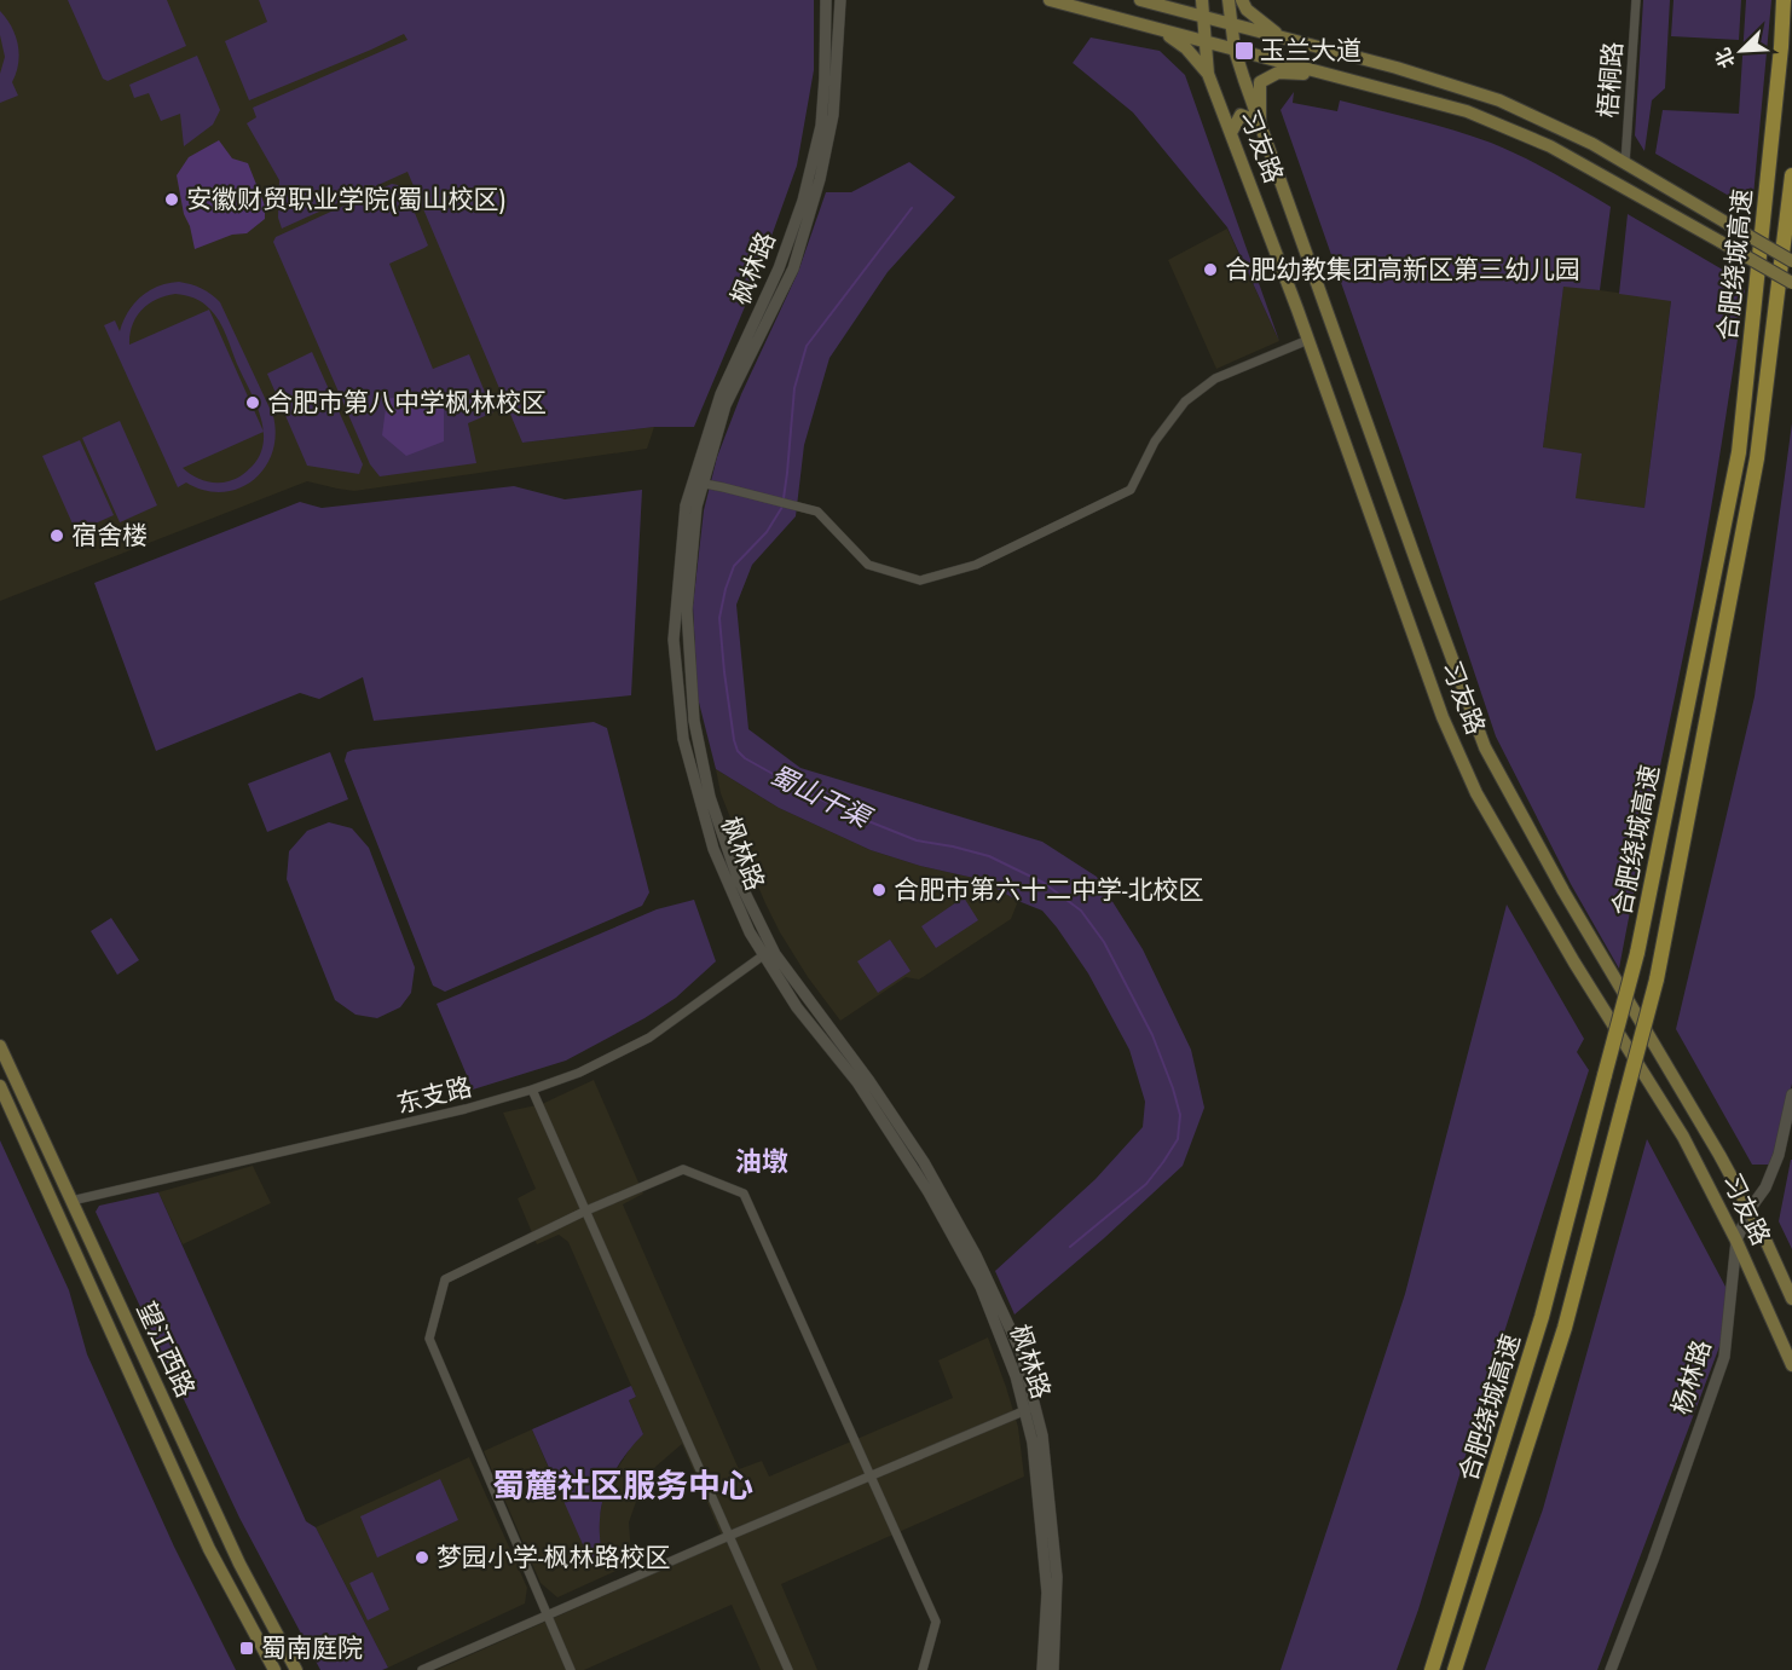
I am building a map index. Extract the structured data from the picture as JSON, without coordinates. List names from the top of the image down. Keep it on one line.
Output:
{"streets":{"highway":["合肥绕城高速"],"main road":["习友路","枫林路","望江西路","杨林路"],"street":["梧桐路","东支路"]},"crossings":[["习友路","杨林路"],["枫林路","东支路"],["东支路","望江西路"]],"districts":["油墩","蜀麓社区服务中心"],"water":["蜀山干渠"],"places":{"transit":["玉兰大道","蜀南庭院"],"other":["安徽财贸职业学院(蜀山校区)","合肥幼教集团高新区第三幼儿园","合肥市第八中学枫林校区","宿舍楼","合肥市第六十二中学-北校区","梦园小学-枫林路校区"]},"north":"bottom left"}
